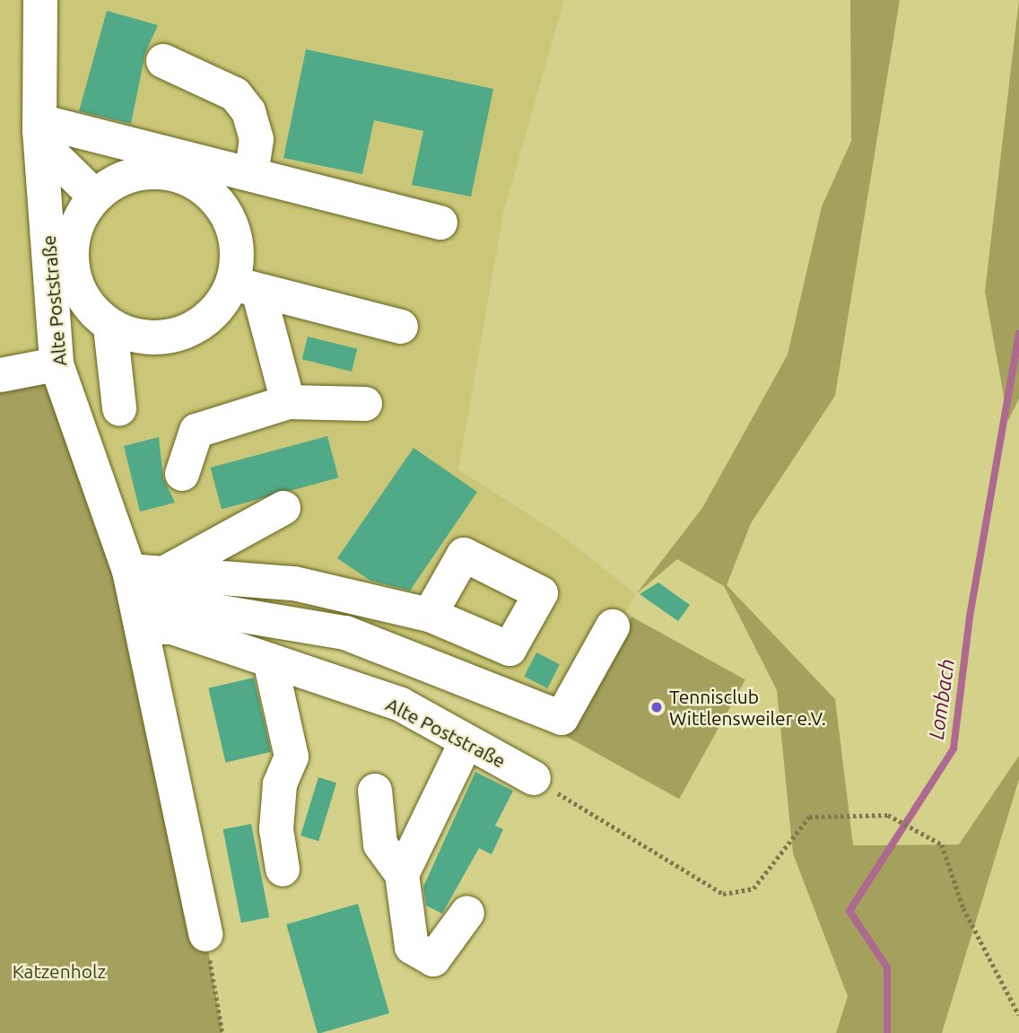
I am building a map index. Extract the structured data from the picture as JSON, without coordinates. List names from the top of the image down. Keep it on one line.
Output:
{"streets":{"street":["Alte Poststraße"]},"water":["Lombach"],"parks":["Katzenholz"],"places":["Tennisclub Wittlensweiler e.V."]}
